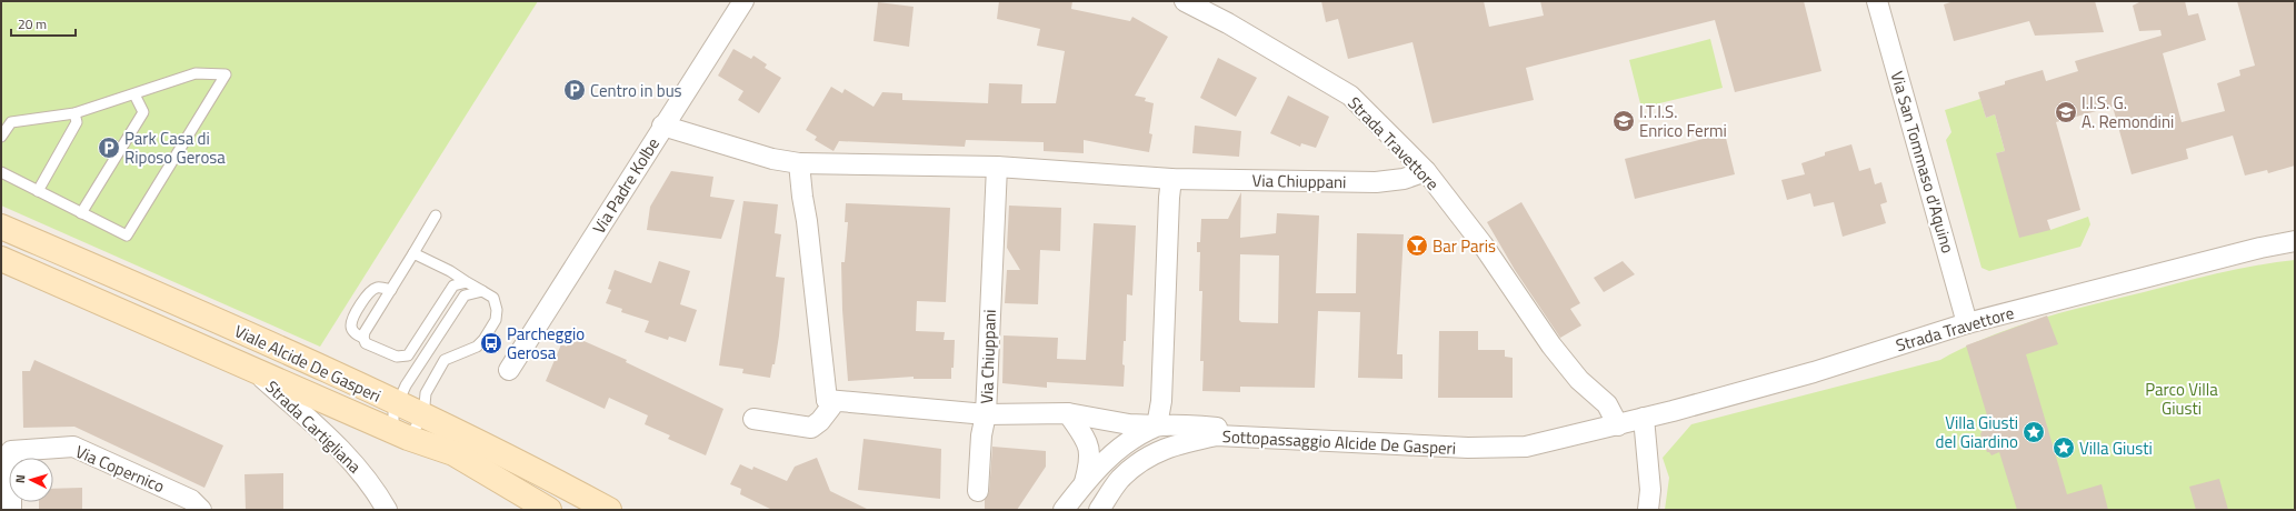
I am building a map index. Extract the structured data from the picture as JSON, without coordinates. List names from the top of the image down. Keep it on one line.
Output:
{"streets":{"main road":["Viale Alcide De Gasperi"],"street":["Strada Travettore","Via San Tommaso d'Aquino","Via Chiuppani","Via Padre Kolbe","Strada Cartigliana","Sottopassaggio Alcide De Gasperi","Via Copernico"]},"crossings":[["Strada Travettore","Via San Tommaso d'Aquino"],["Strada Travettore","Via Chiuppani"],["Strada Travettore","Sottopassaggio Alcide De Gasperi"],["Via Chiuppani","Via Padre Kolbe"],["Viale Alcide De Gasperi","Strada Cartigliana"]],"parks":["Parco Villa Giusti"],"places":{"parking":["Centro in bus","Park Casa di Riposo Gerosa"],"school or university":["I.I.S. G. A. Remondini","I.T.I.S. Enrico Fermi"],"bar":["Bar Paris"],"bus stop":["Parcheggio Gerosa"],"place":["Villa Giusti del Giardino","Villa Giusti"]},"scale_bar":"20 m","north":"left"}
